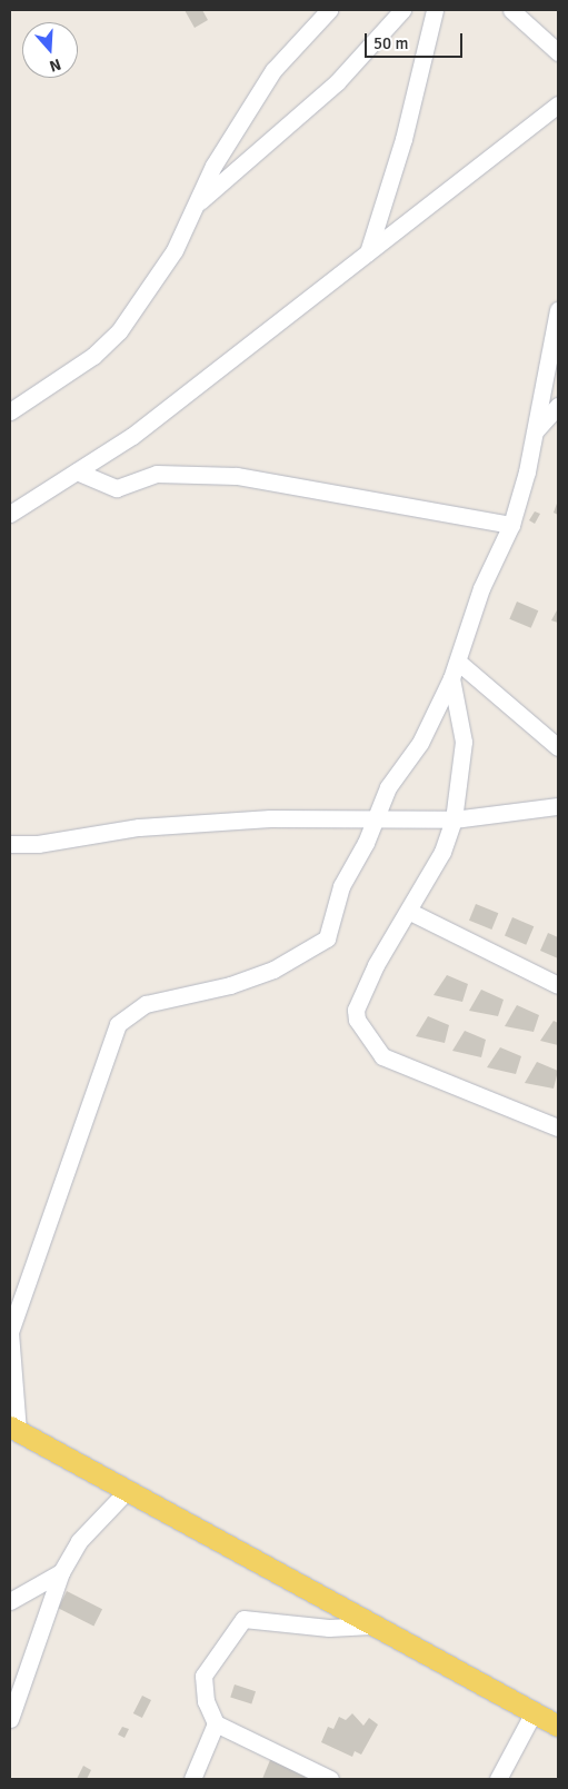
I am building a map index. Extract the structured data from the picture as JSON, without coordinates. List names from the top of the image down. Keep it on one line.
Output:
{"scale_bar":"50 m","north":"bottom"}
